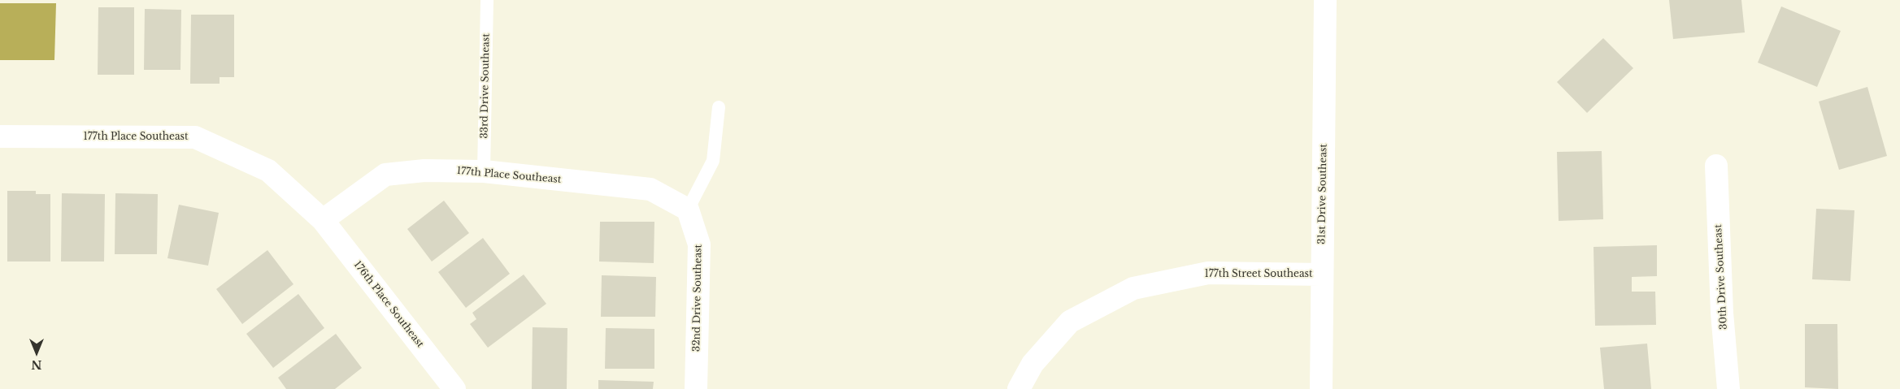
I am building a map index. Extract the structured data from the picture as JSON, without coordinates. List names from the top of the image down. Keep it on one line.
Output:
{"streets":{"street":["177th Place Southeast","31st Drive Southeast","177th Street Southeast","30th Drive Southeast","32nd Drive Southeast","176th Place Southeast"],"lane":["33rd Drive Southeast"]},"crossings":[["33rd Drive Southeast","177th Place Southeast"],["177th Place Southeast","32nd Drive Southeast"],["177th Place Southeast","176th Place Southeast"],["31st Drive Southeast","177th Street Southeast"]],"north":"bottom"}
